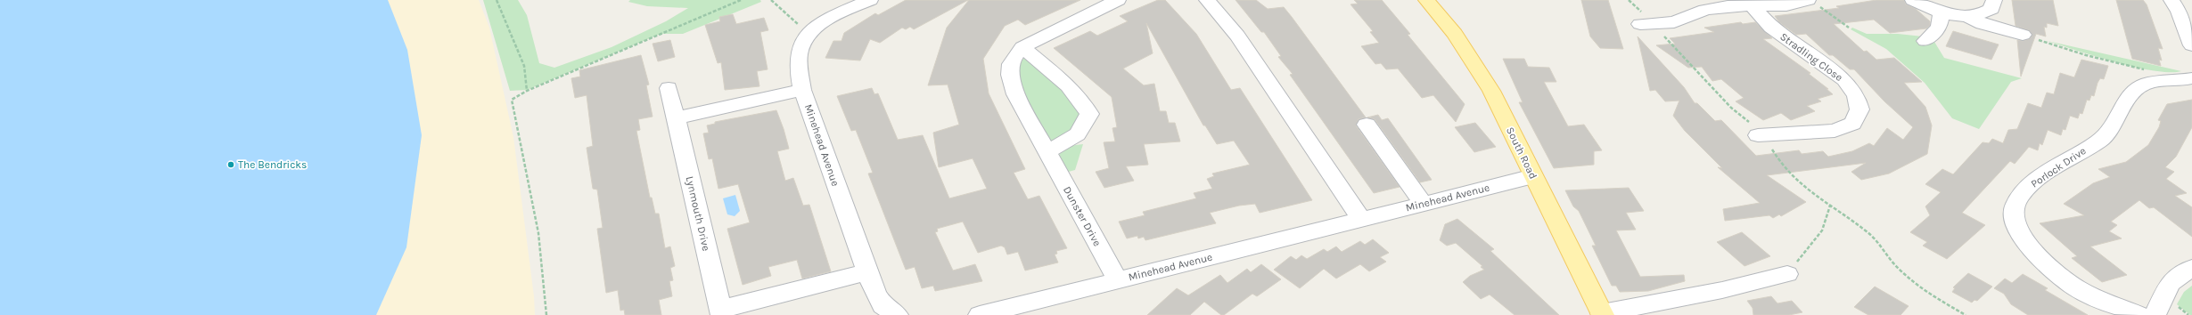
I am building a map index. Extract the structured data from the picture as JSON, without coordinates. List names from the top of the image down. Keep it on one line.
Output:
{"streets":{"main road":["South Road"],"street":["Stradling Close","Minehead Avenue","Porlock Drive","Lynmouth Drive","Dunster Drive"]},"crossings":[["Minehead Avenue","South Road"],["Minehead Avenue","Lynmouth Drive"],["Minehead Avenue","Dunster Drive"]],"places":["The Bendricks"]}
